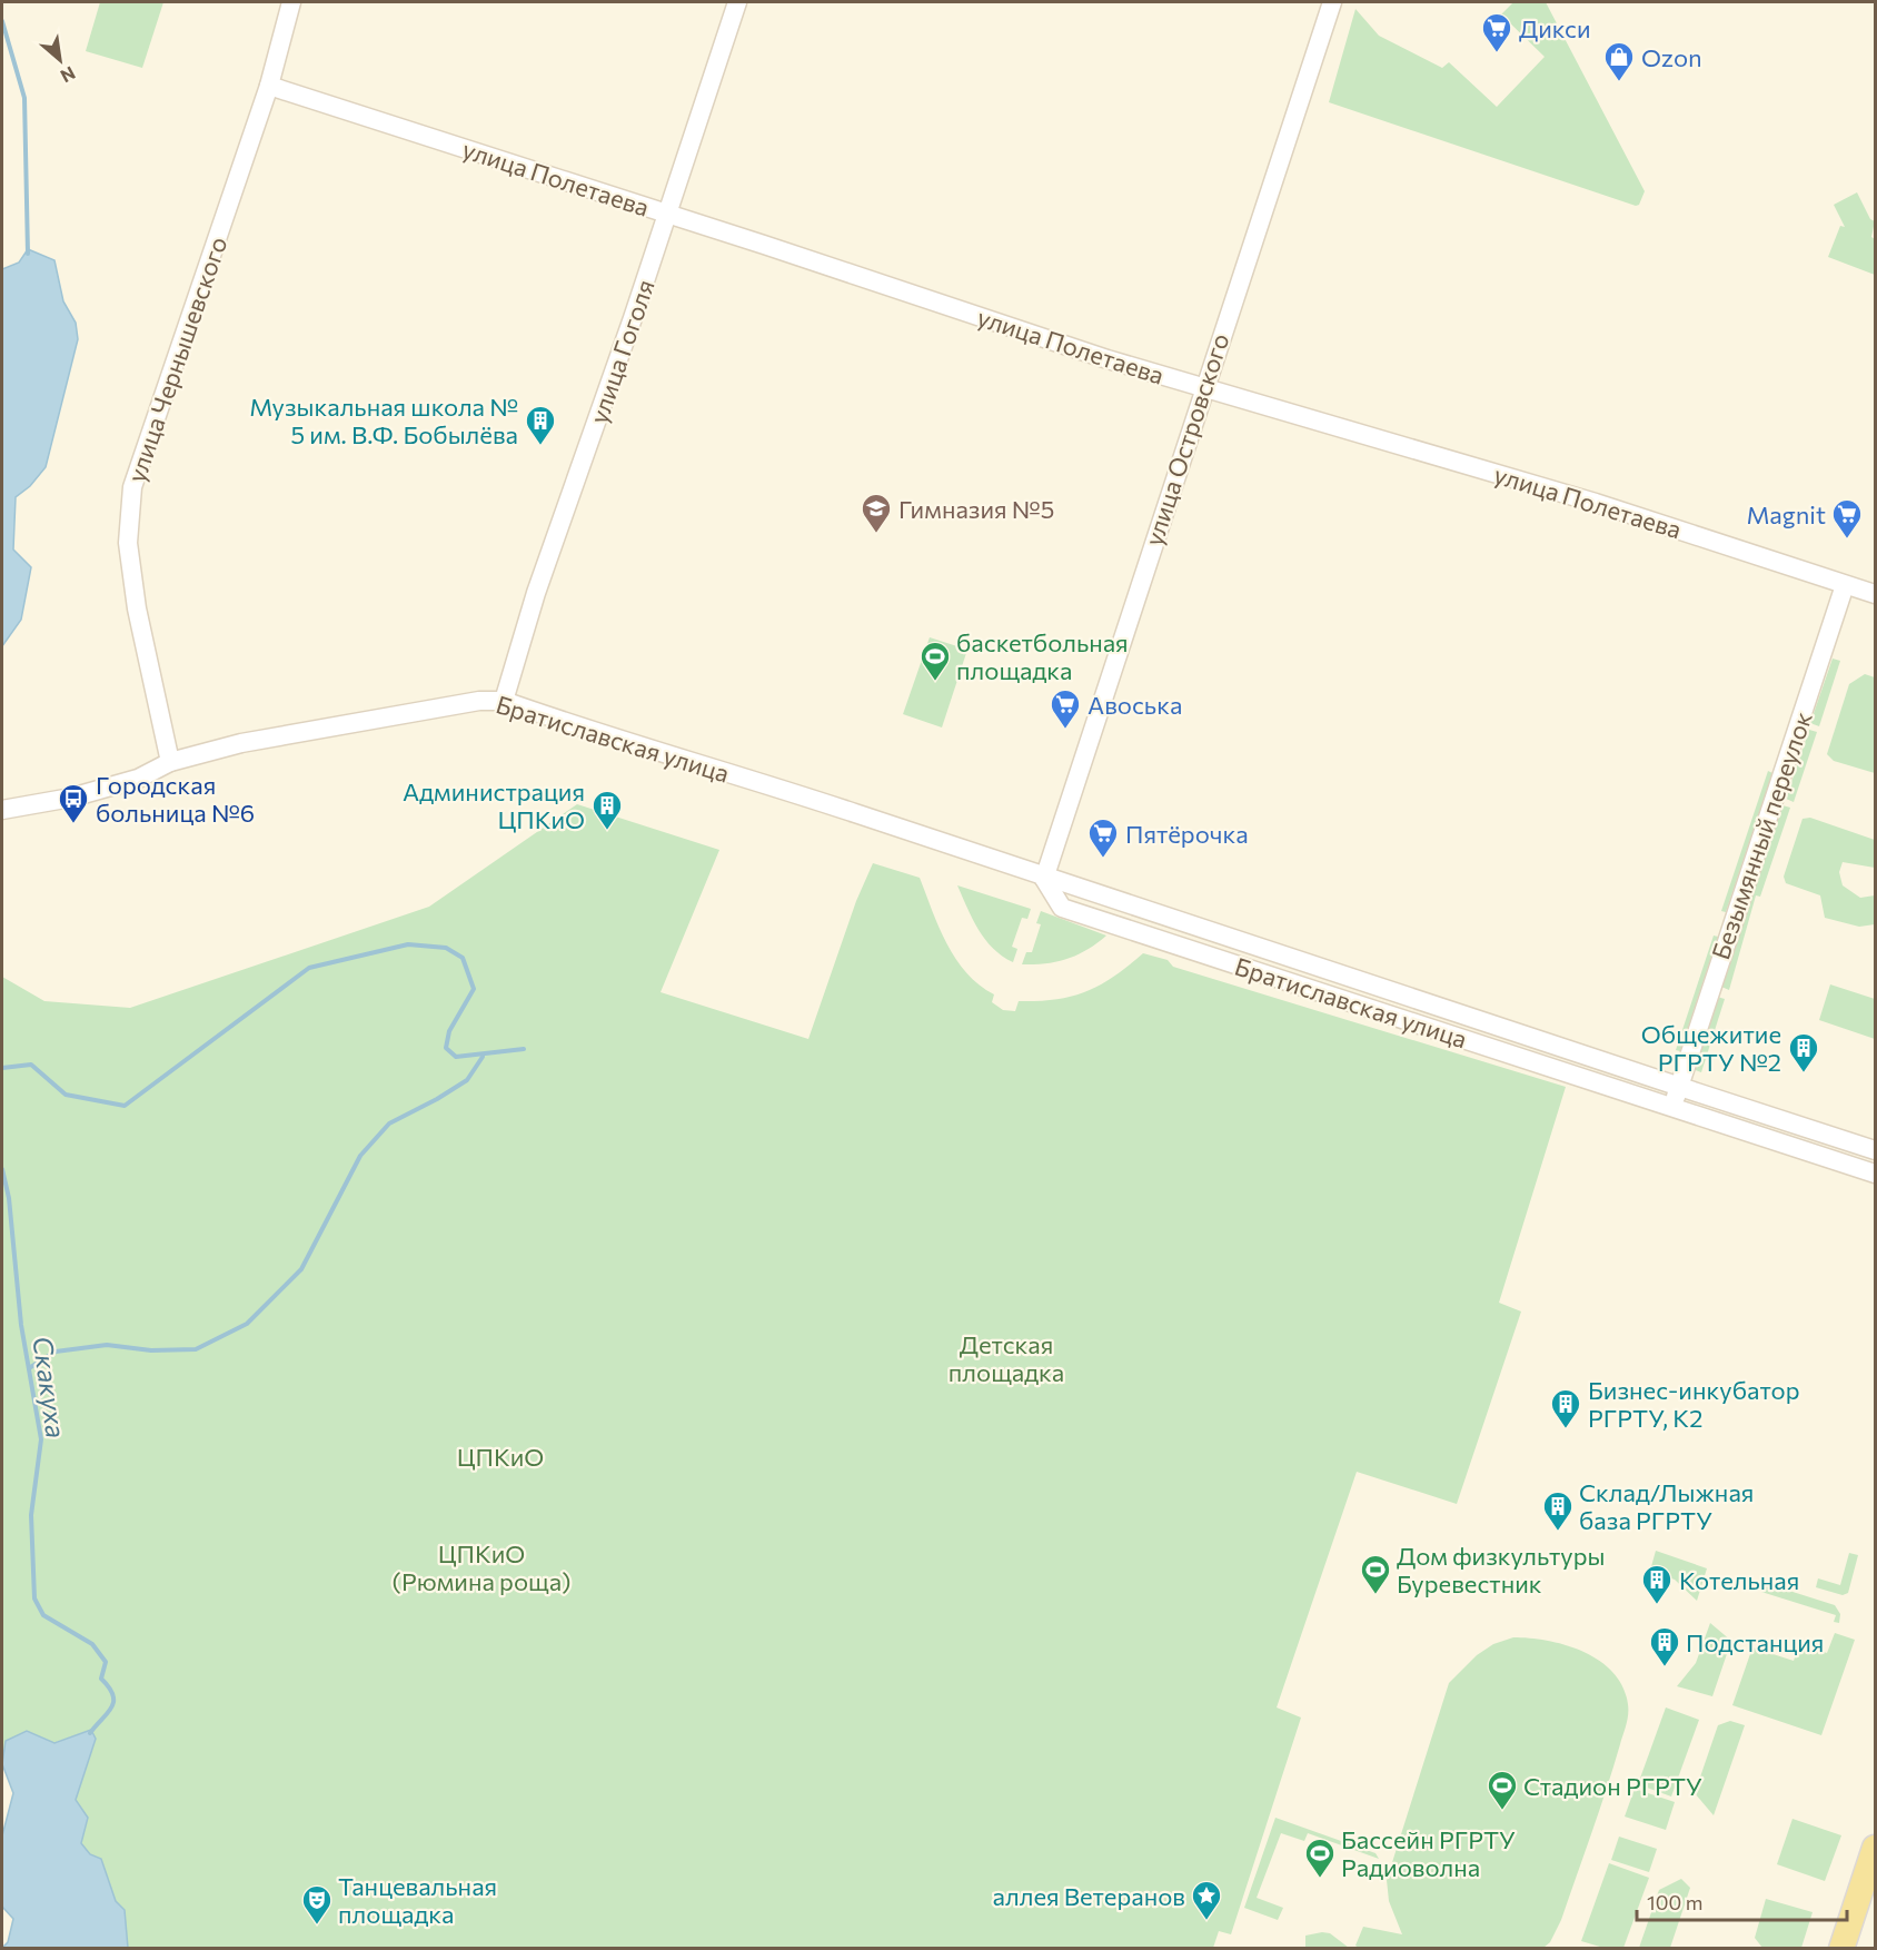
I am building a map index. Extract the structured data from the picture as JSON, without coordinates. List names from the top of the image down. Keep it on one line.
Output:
{"streets":{"street":["улица Полетаева","улица Гоголя","улица Чернышевского","улица Островского","Братиславская улица","Безымянный переулок"]},"crossings":[["улица Полетаева","улица Гоголя"],["улица Полетаева","улица Чернышевского"],["улица Полетаева","улица Островского"],["улица Полетаева","Безымянный переулок"],["улица Гоголя","Братиславская улица"],["улица Чернышевского","Братиславская улица"],["улица Островского","Братиславская улица"],["Братиславская улица","Безымянный переулок"]],"water":["Скакуха"],"parks":["Детская площадка","ЦПКиО","ЦПКиО (Рюмина роща)"],"places":{"supermarket":["Дикси","Magnit","Авоська","Пятёрочка"],"shop":["Ozon"],"building":["Музыкальная школа № 5 им. В.Ф. Бобылёва","Администрация ЦПКиО","Общежитие РГРТУ №2","Бизнес-инкубатор РГРТУ, К2","Склад/Лыжная база РГРТУ","Котельная","Подстанция"],"school or university":["Гимназия №5"],"sports":["баскетбольная площадка","Дом физкультуры Буревестник","Стадион РГРТУ","Бассейн РГРТУ Радиоволна"],"bus stop":["Городская больница №6"],"place":["аллея Ветеранов"],"theatre":["Танцевальная площадка"]},"scale_bar":"100 m","north":"bottom right"}
